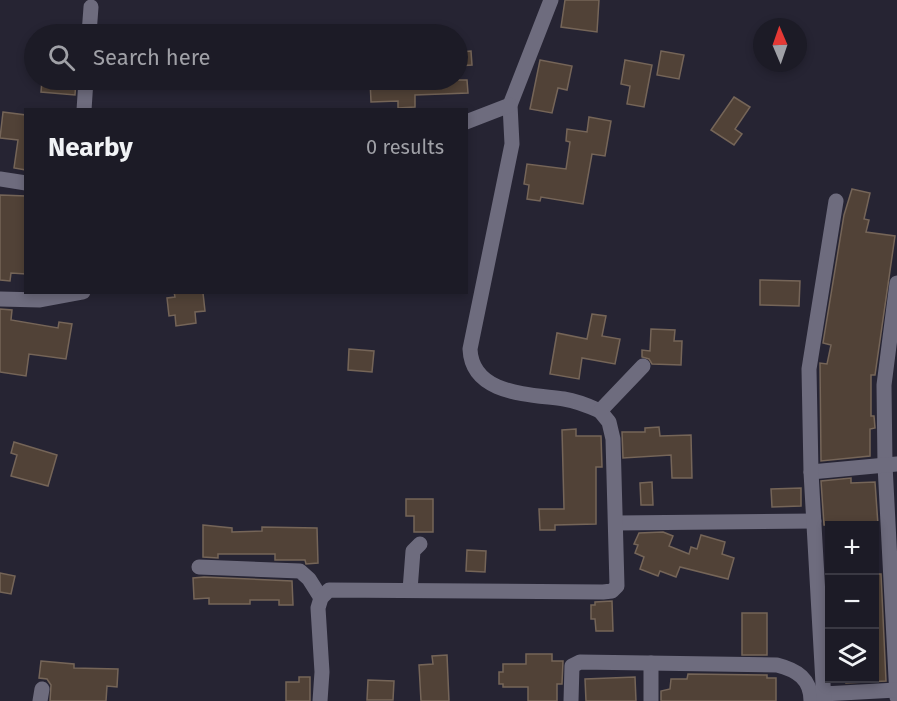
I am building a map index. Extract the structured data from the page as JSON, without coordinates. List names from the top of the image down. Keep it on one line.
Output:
{"north":"top","page":{"search":"Search here","heading":["Nearby","0 results"],"map_buttons":["+","−"]}}
